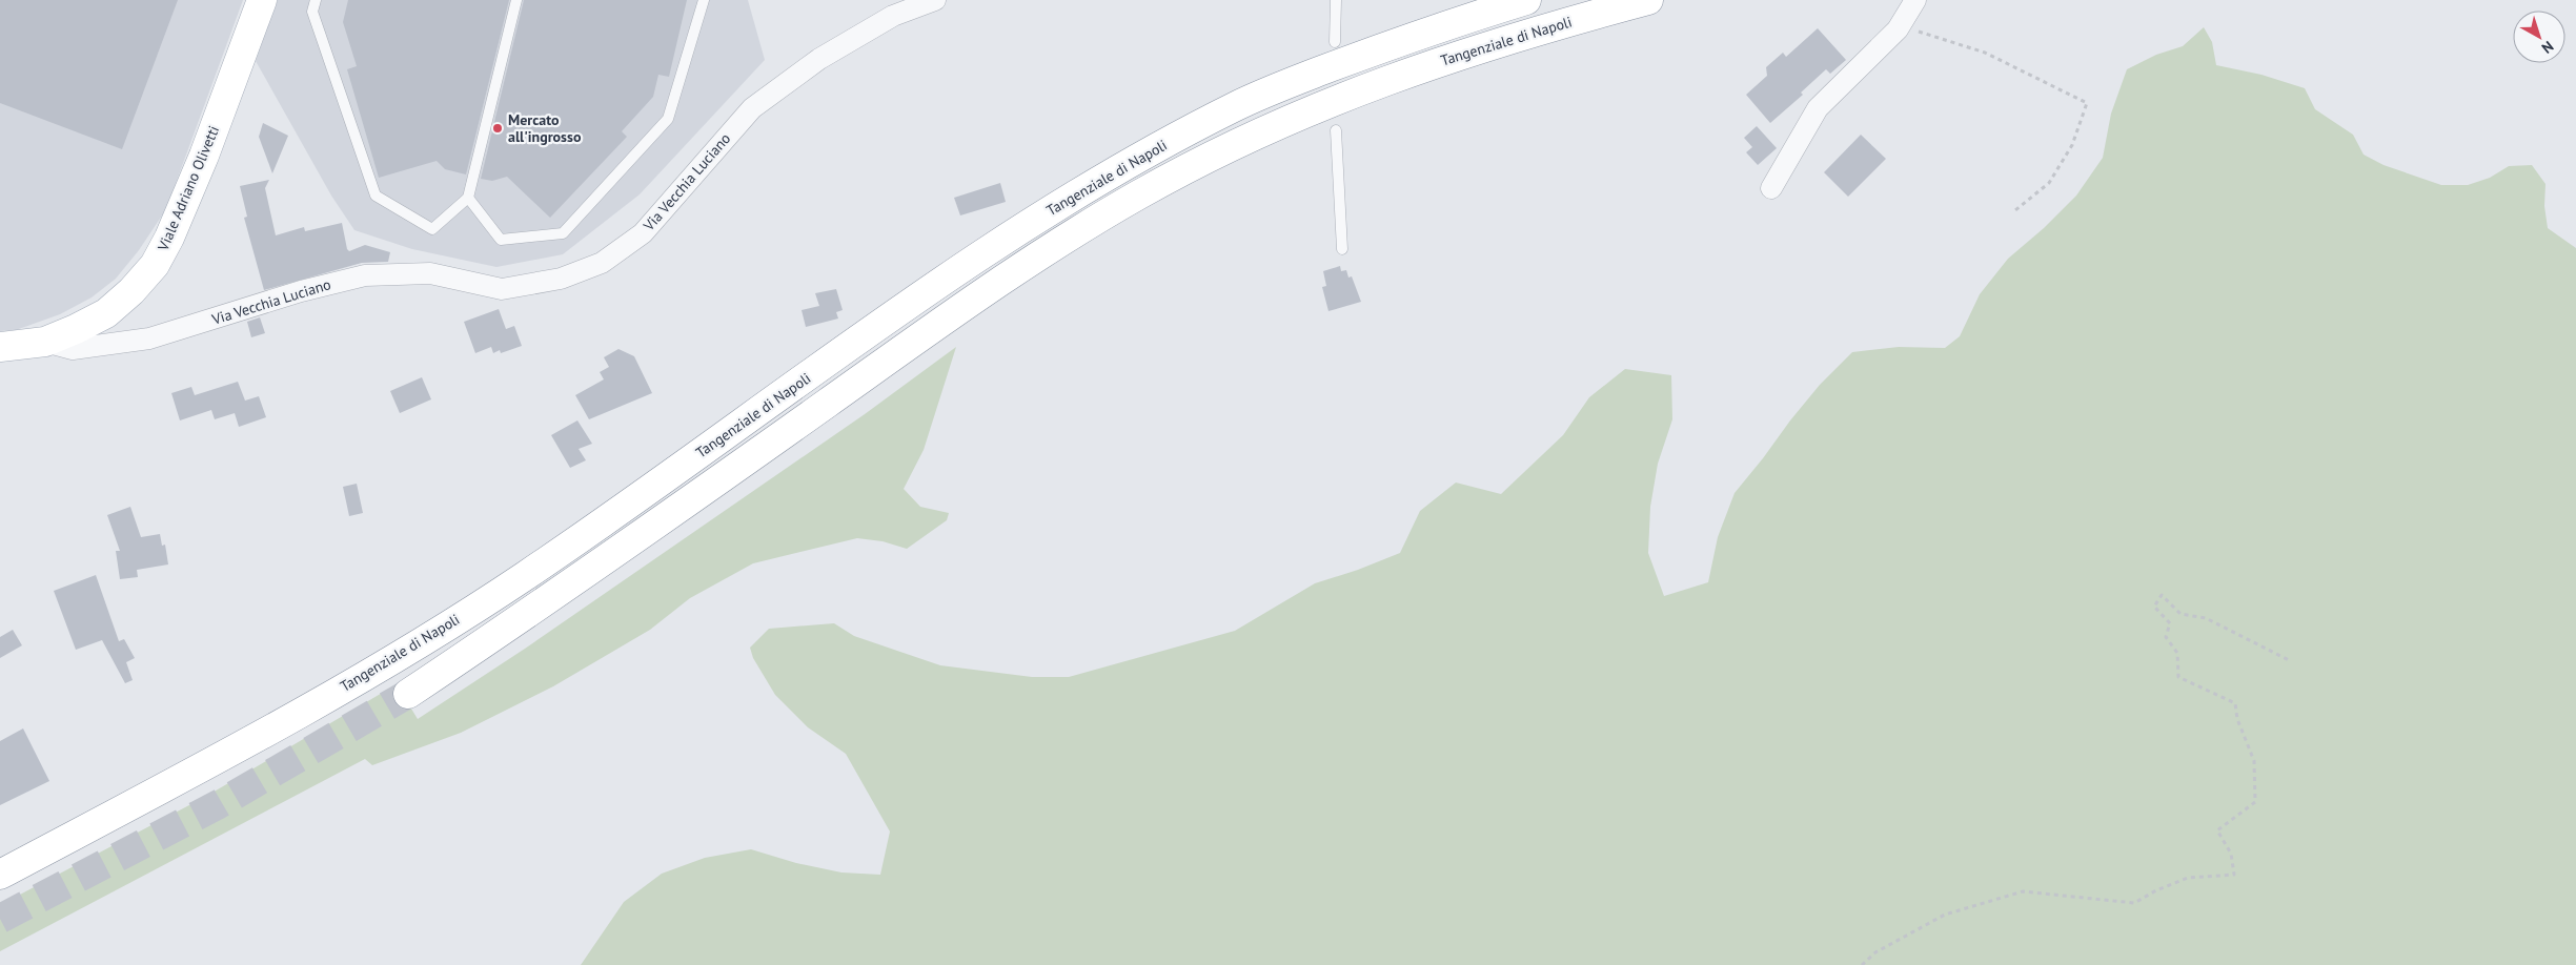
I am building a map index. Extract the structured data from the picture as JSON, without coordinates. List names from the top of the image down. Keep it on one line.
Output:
{"streets":{"main road":["Tangenziale di Napoli","Viale Adriano Olivetti"],"street":["Via Vecchia Luciano"]},"crossings":[["Via Vecchia Luciano","Viale Adriano Olivetti"]],"places":["Mercato all'ingrosso"],"north":"bottom right"}
